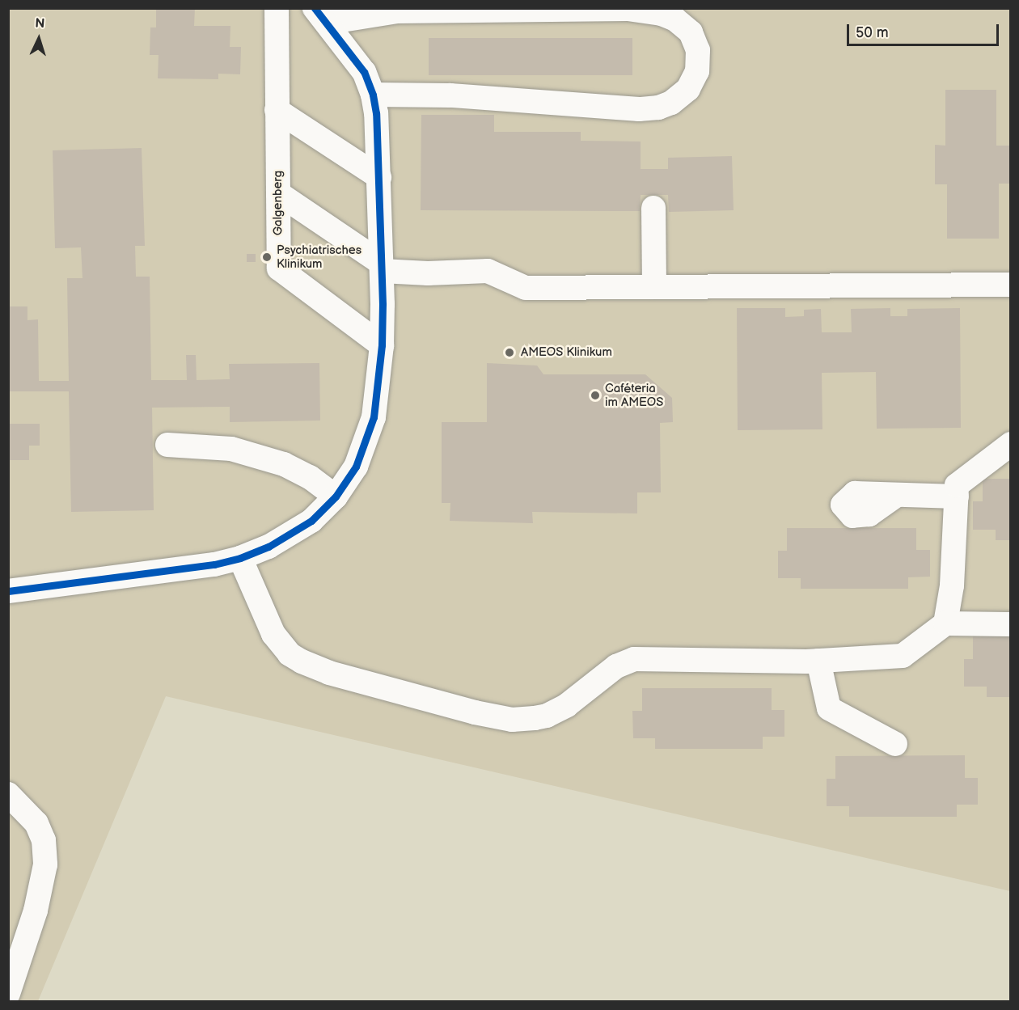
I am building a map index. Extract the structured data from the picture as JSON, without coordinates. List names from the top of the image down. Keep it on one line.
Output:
{"streets":{"street":["Galgenberg"]},"places":["Psychiatrisches Klinikum","AMEOS Klinikum","Caféteria im AMEOS"],"scale_bar":"50 m","north":"top"}
